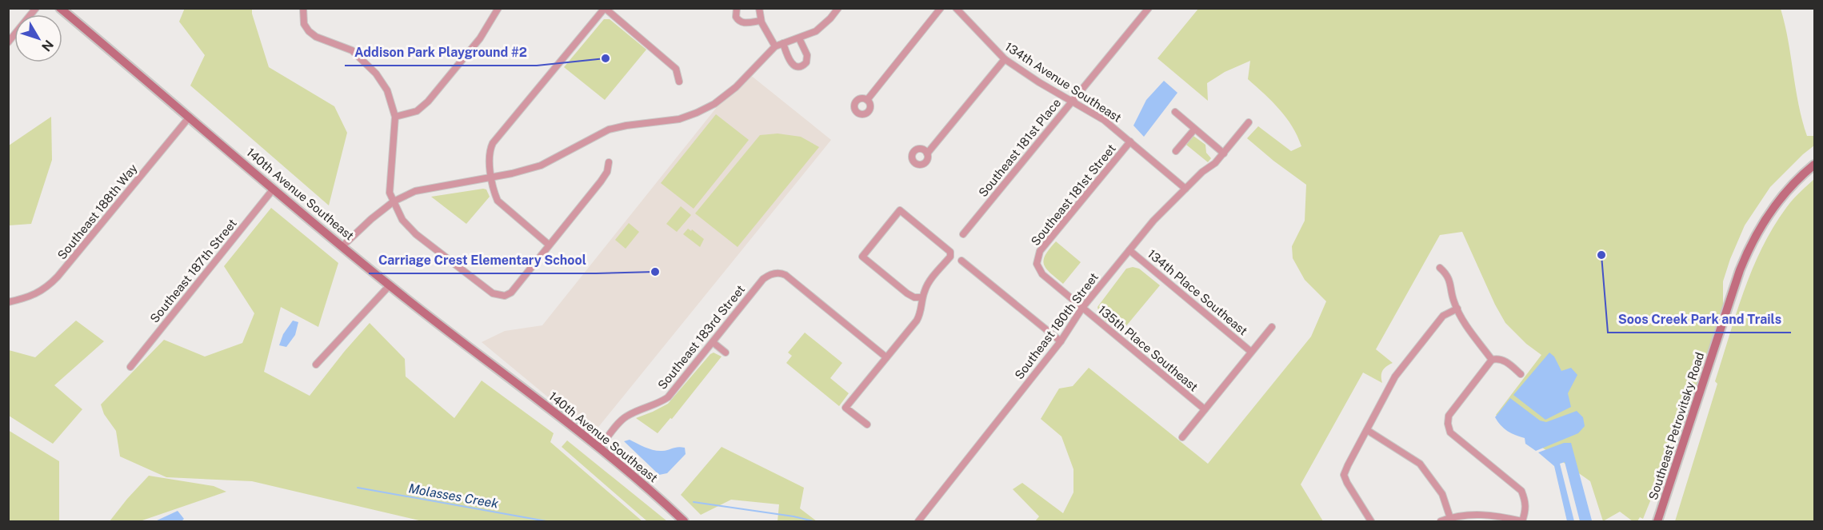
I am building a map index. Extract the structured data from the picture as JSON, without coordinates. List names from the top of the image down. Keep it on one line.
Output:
{"streets":{"main road":["140th Avenue Southeast","Southeast Petrovitsky Road"],"street":["134th Avenue Southeast","Southeast 181st Place","Southeast 181st Street","Southeast 188th Way","Southeast 187th Street","134th Place Southeast","Southeast 180th Street","Southeast 183rd Street","135th Place Southeast"]},"crossings":[["134th Avenue Southeast","Southeast 181st Place"],["134th Avenue Southeast","Southeast 181st Street"],["134th Avenue Southeast","Southeast 180th Street"],["140th Avenue Southeast","Southeast 188th Way"],["140th Avenue Southeast","Southeast 187th Street"],["140th Avenue Southeast","Southeast 183rd Street"],["Southeast 181st Street","135th Place Southeast"],["134th Place Southeast","Southeast 180th Street"],["Southeast 180th Street","135th Place Southeast"]],"water":["Molasses Creek"],"places":["Addison Park Playground #2","Soos Creek Park and Trails","Carriage Crest Elementary School"],"north":"bottom right"}
